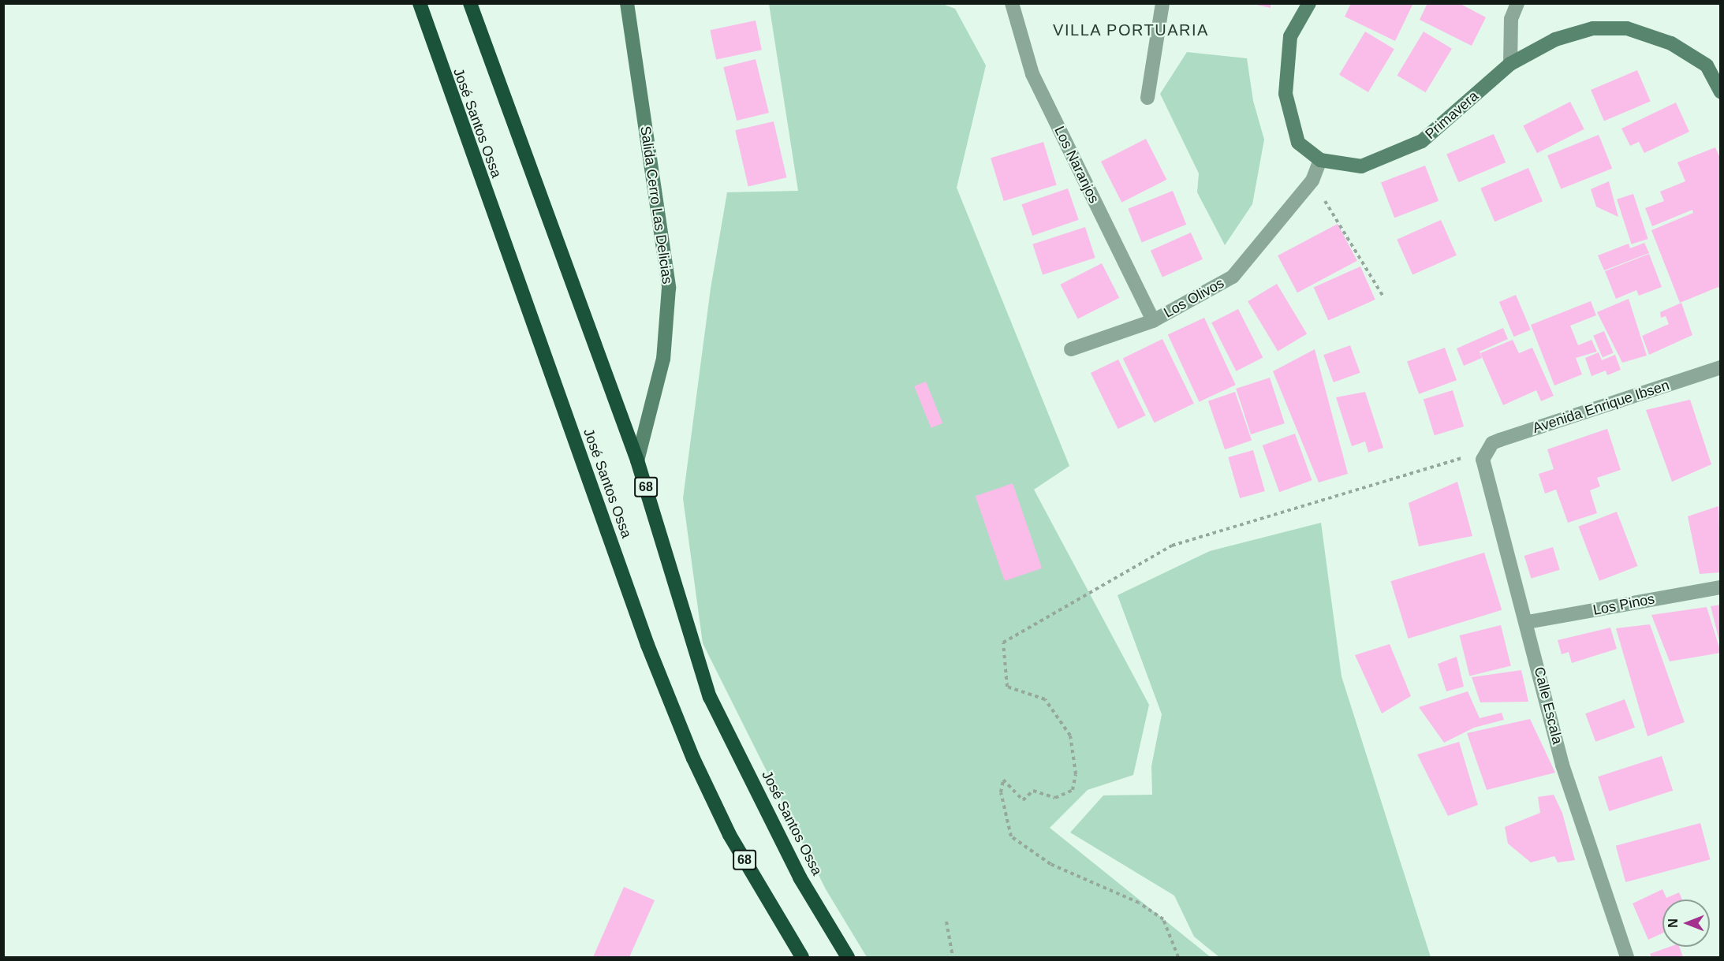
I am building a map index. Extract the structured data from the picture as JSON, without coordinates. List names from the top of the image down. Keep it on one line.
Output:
{"streets":{"highway":["José Santos Ossa","68"],"street":["Primavera","Los Naranjos","Salida Cerro Las Delicias","Los Olivos","Avenida Enrique Ibsen","Los Pinos","Calle Escala"]},"crossings":[["Primavera","Los Olivos"],["José Santos Ossa","Salida Cerro Las Delicias"],["Los Naranjos","Los Olivos"],["Avenida Enrique Ibsen","Calle Escala"],["Los Pinos","Calle Escala"]],"districts":["VILLA PORTUARIA"],"north":"left"}
